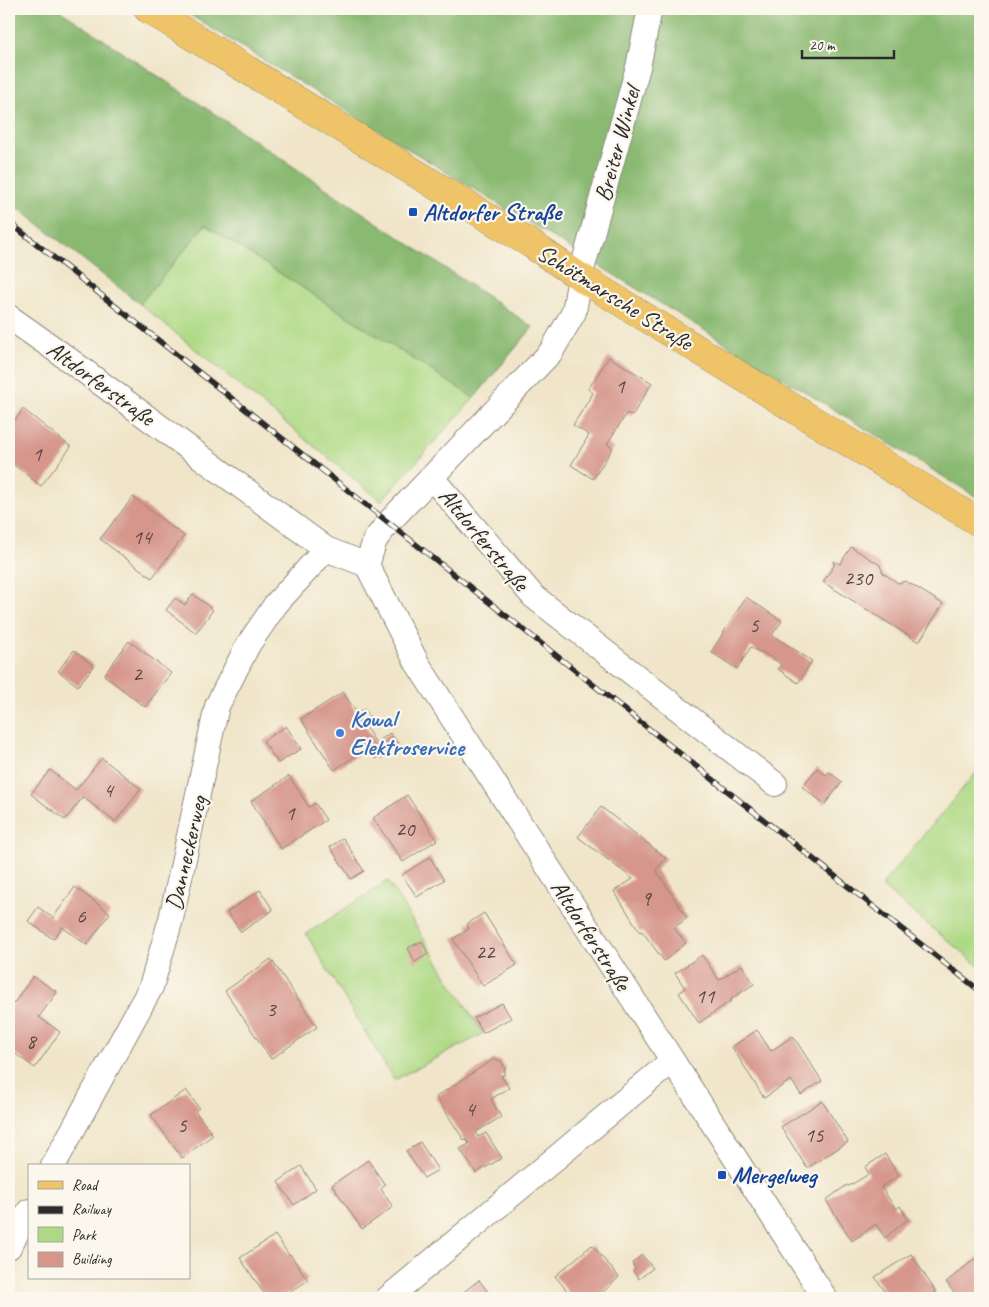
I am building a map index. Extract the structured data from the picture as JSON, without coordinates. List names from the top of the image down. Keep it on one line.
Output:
{"streets":{"main road":["Schötmarsche Straße"],"street":["Breiter Winkel","Altdorferstraße","Danneckerweg"]},"crossings":[["Breiter Winkel","Schötmarsche Straße"],["Breiter Winkel","Altdorferstraße"],["Schötmarsche Straße","Altdorferstraße"],["Altdorferstraße","Danneckerweg"]],"places":{"transit":["Altdorfer Straße","Mergelweg"],"other":["Kowal Elektroservice"]},"house_numbers":["1","1","14","230","5","2","4","1","20","9","6","22","11","3","8","4","5","15"],"legend":["Road","Railway","Park","Building"],"scale_bar":"20 m"}
